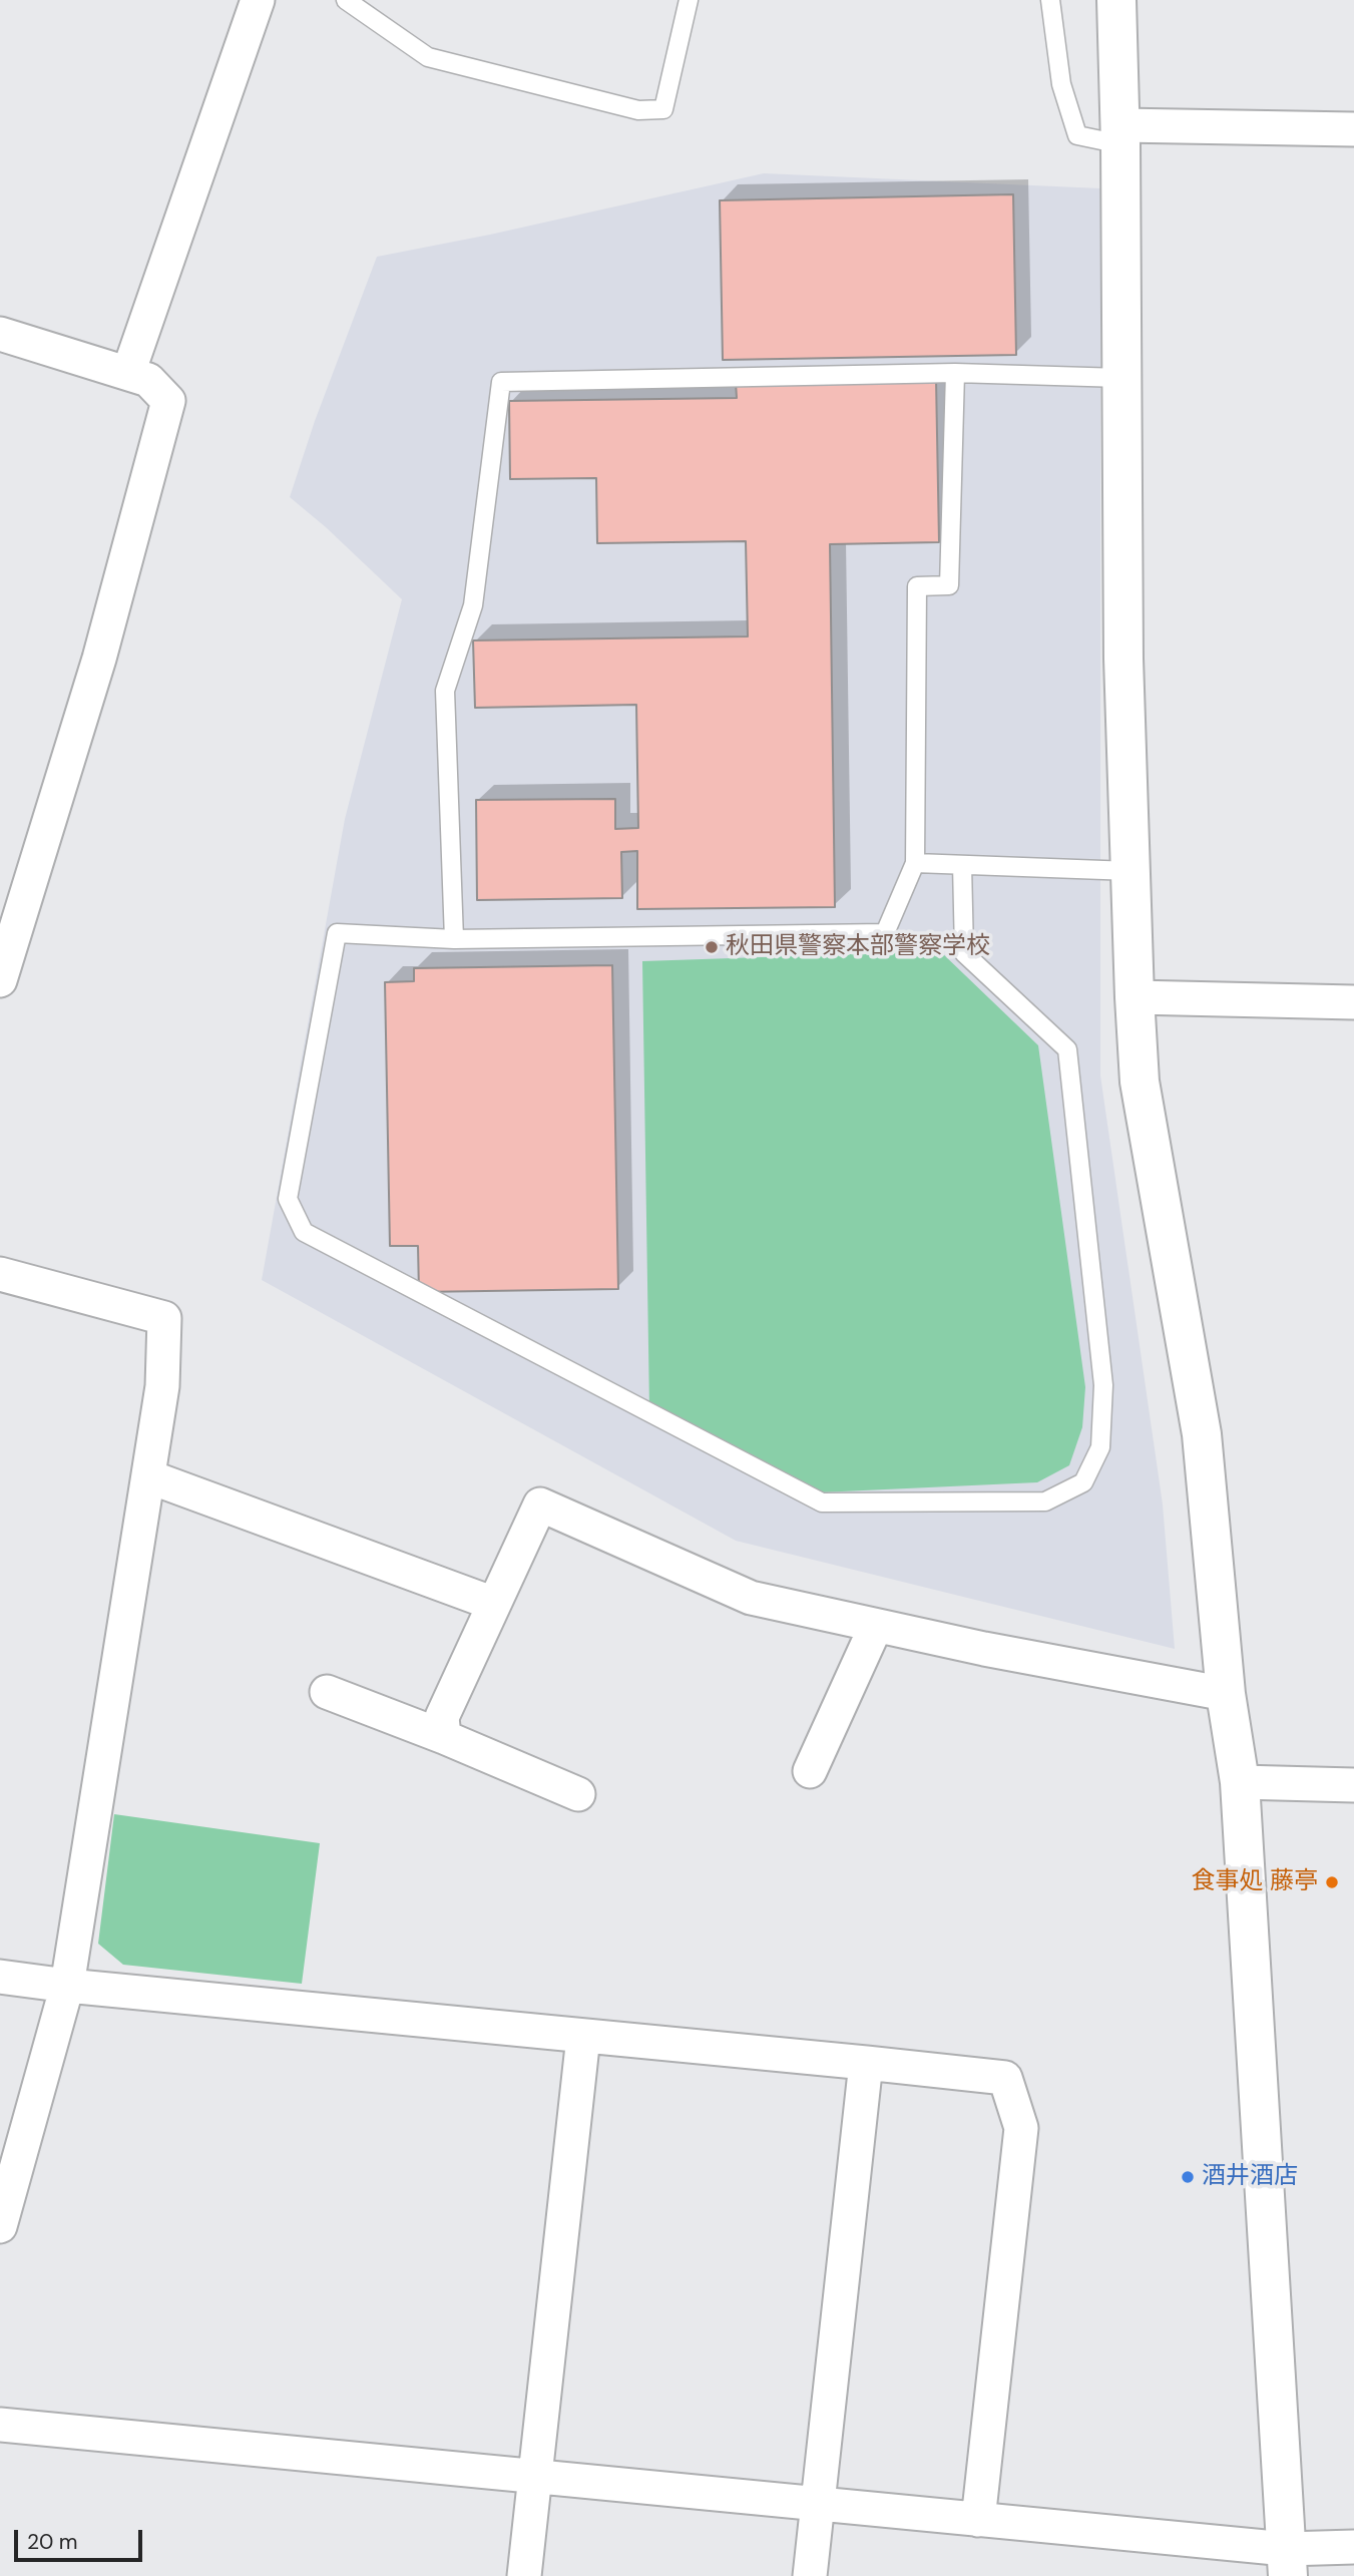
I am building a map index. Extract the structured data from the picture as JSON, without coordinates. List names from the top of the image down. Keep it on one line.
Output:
{"places":["秋田県警察本部警察学校","食事処 藤亭","酒井酒店"],"scale_bar":"20 m"}
